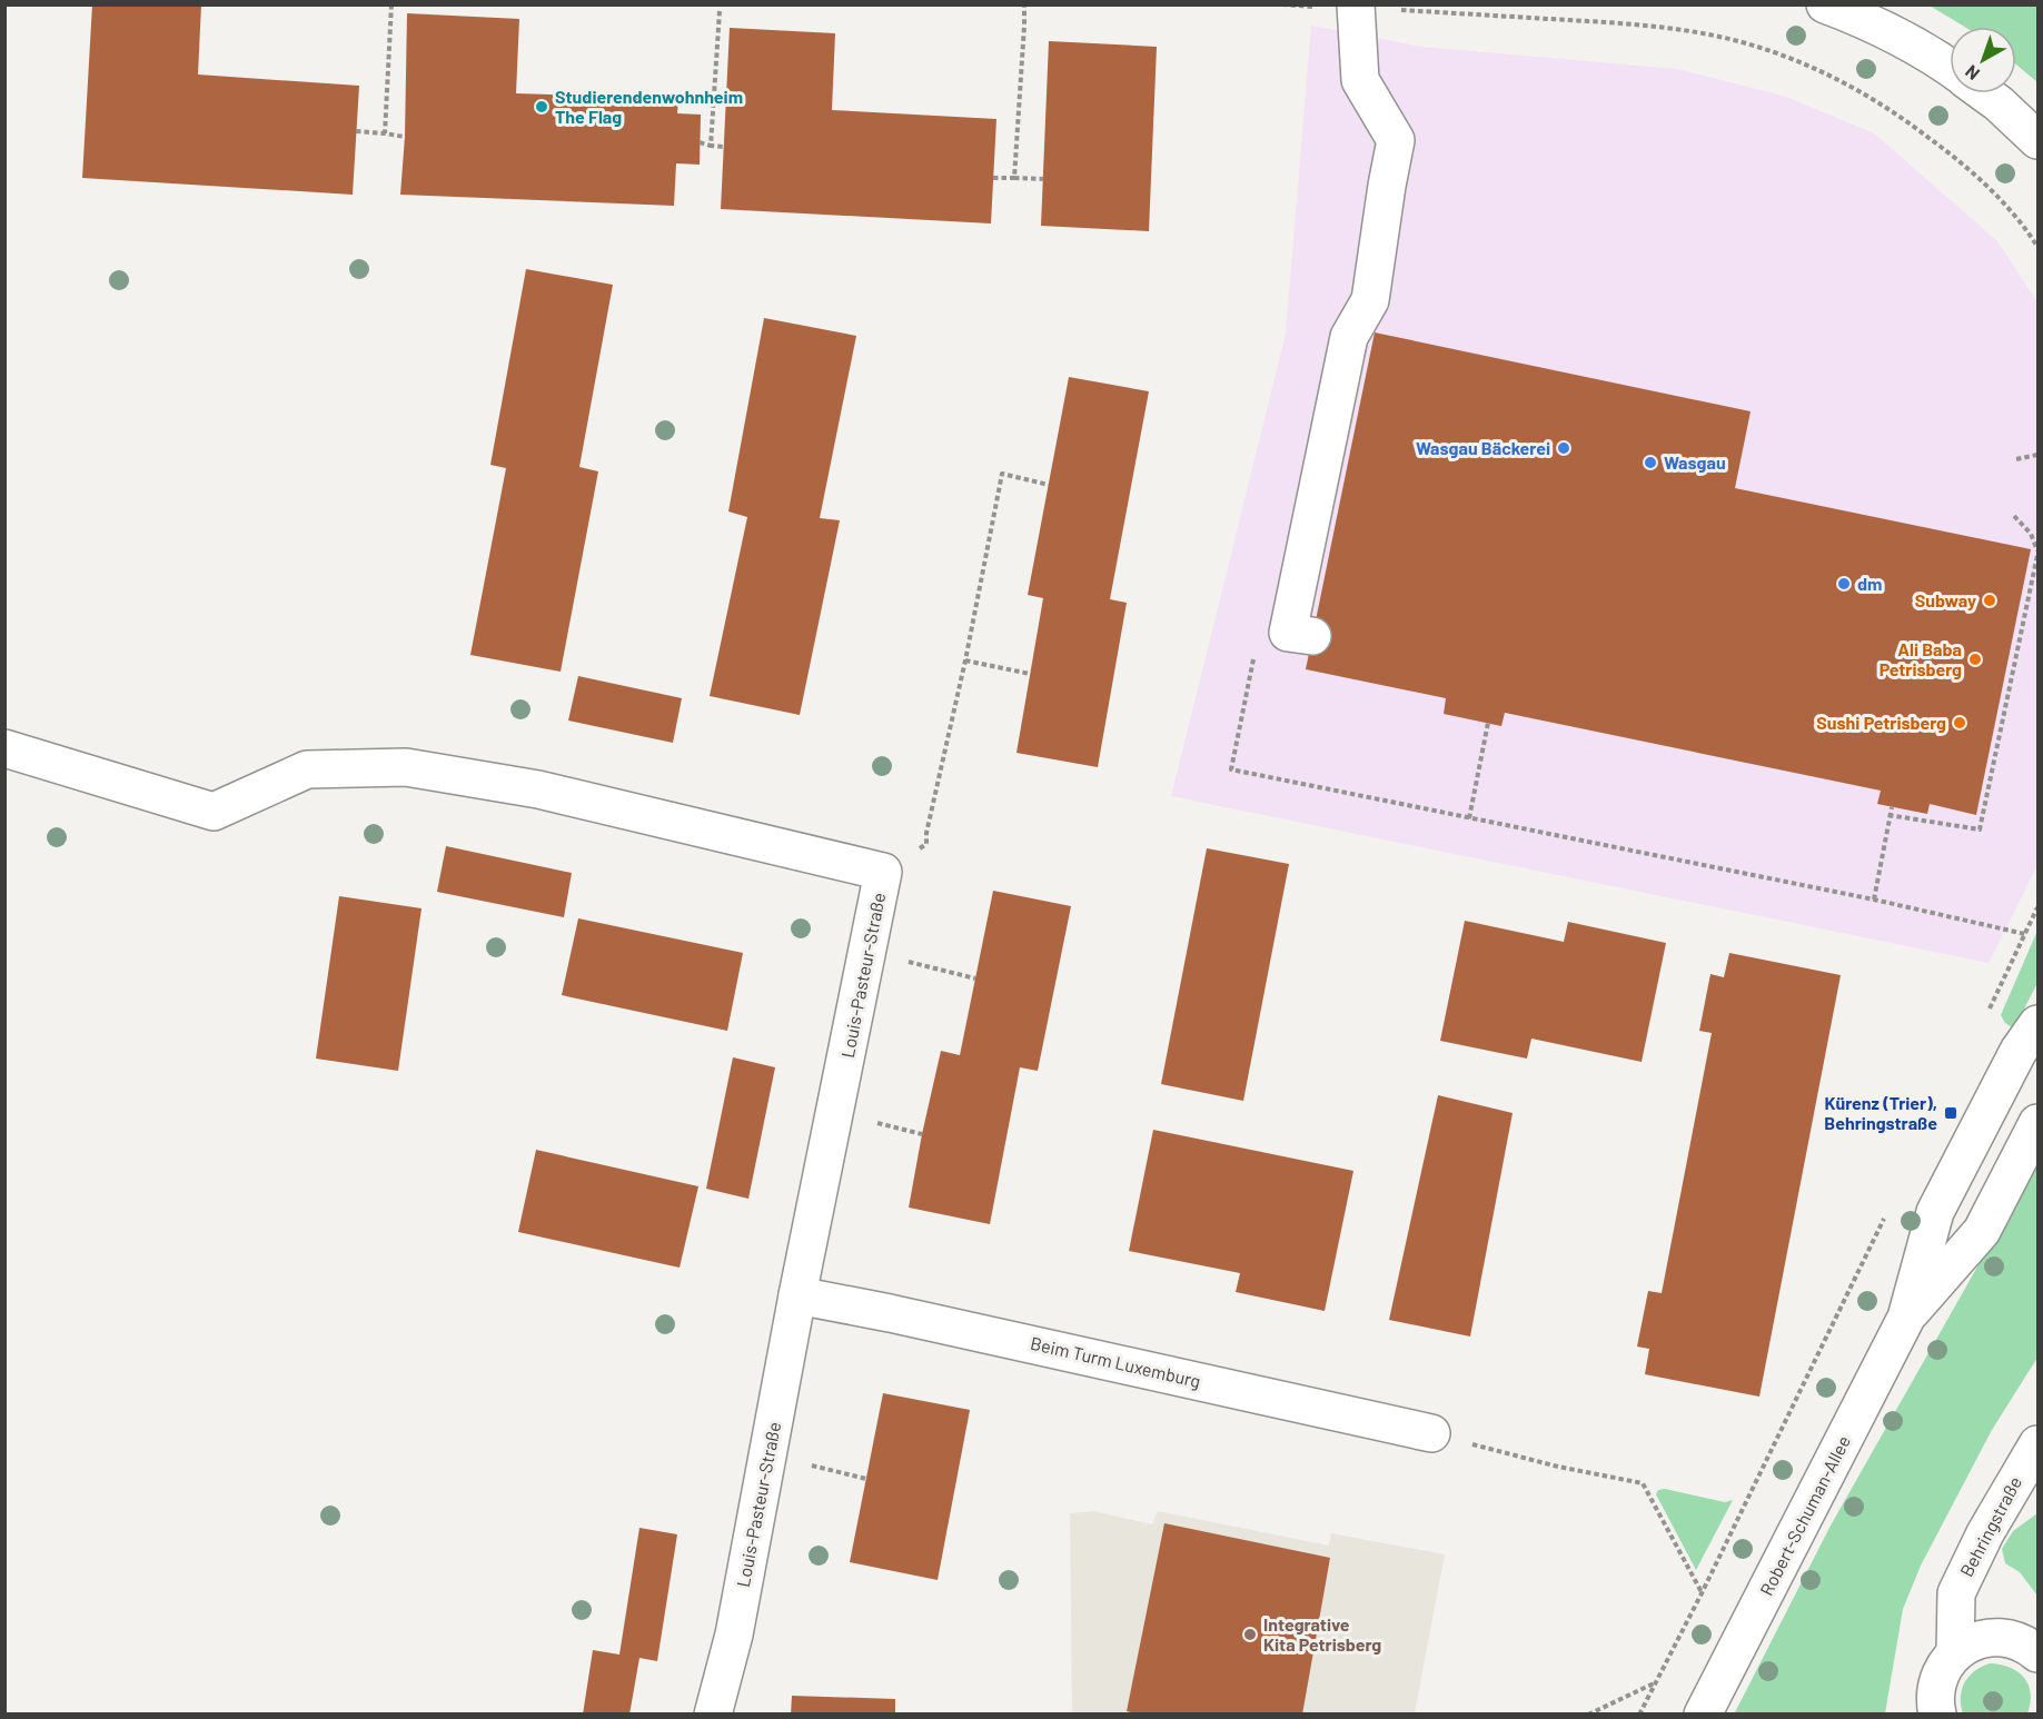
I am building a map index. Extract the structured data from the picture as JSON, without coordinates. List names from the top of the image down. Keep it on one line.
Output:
{"streets":{"street":["Louis-Pasteur-Straße","Beim Turm Luxemburg","Robert-Schuman-Allee","Behringstraße"]},"crossings":[["Louis-Pasteur-Straße","Beim Turm Luxemburg"]],"places":{"other":["Studierendenwohnheim The Flag","Wasgau Bäckerei","Wasgau","dm","Subway","Ali Baba Petrisberg","Sushi Petrisberg","Integrative Kita Petrisberg"],"transit":["Kürenz (Trier), Behringstraße"]},"north":"bottom left"}
